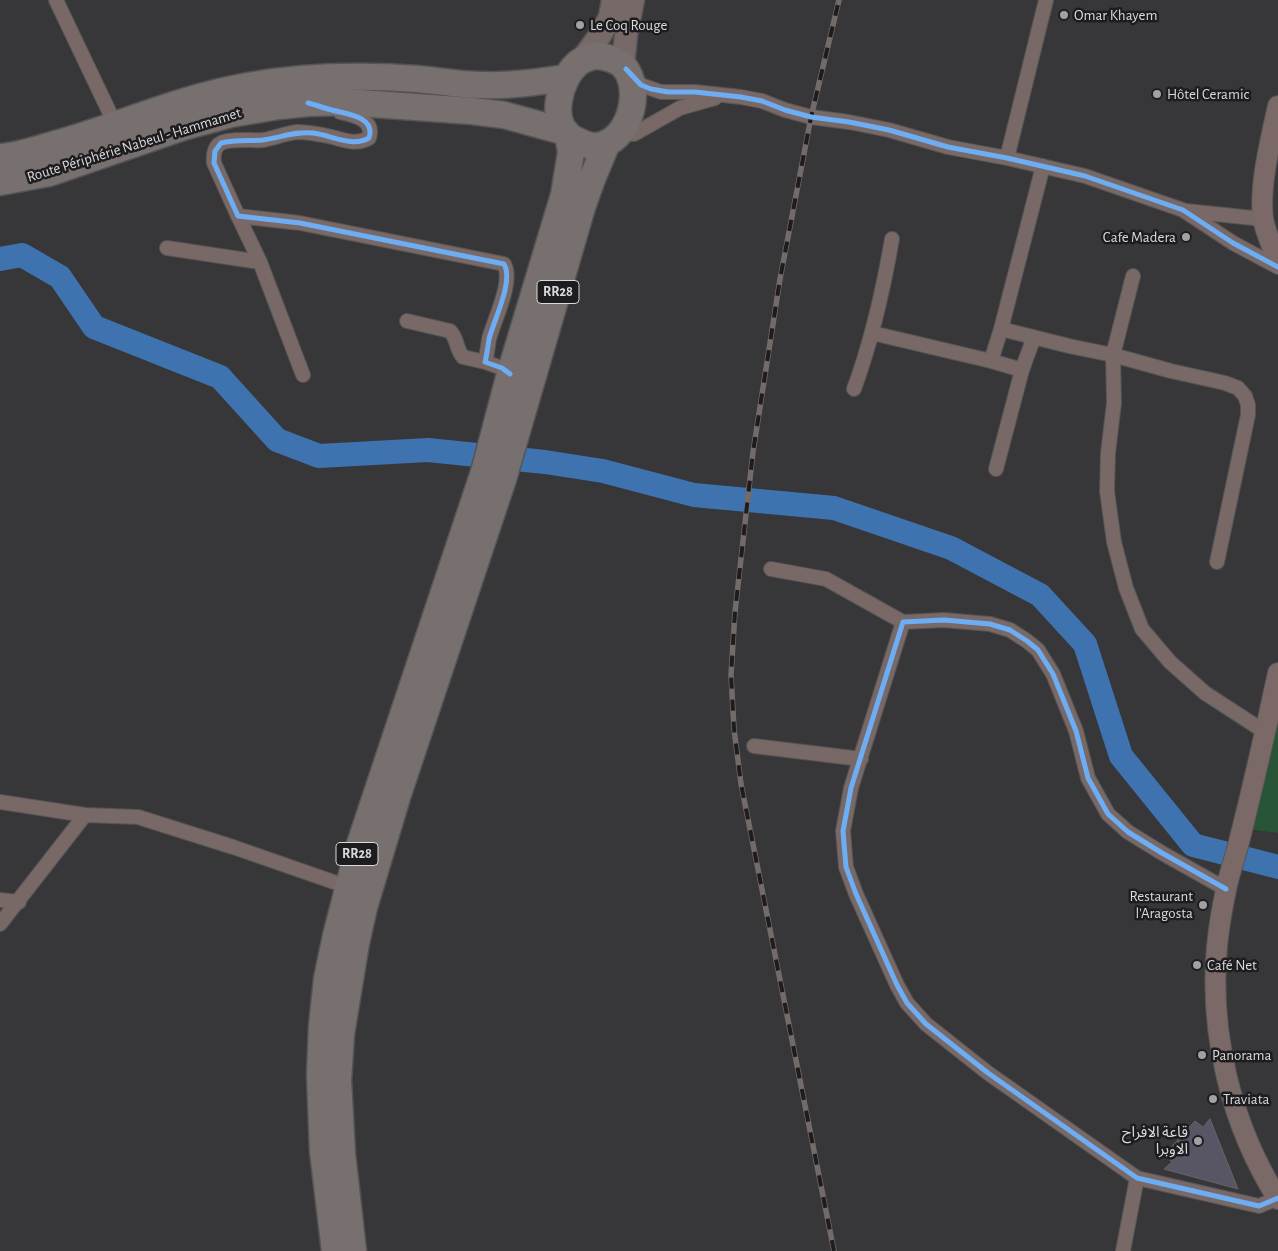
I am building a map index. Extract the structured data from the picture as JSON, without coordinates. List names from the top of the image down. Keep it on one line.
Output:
{"streets":{"highway":["Route Périphérie Nabeul - Hammamet","RR28"]},"crossings":[["Route Périphérie Nabeul - Hammamet","RR28"]],"places":["Omar Khayem","Le Coq Rouge","Hôtel Ceramic","Cafe Madera","Restaurant l'Aragosta","Café Net","Panorama","Traviata","قاعة الافراح الاوبرا"]}
